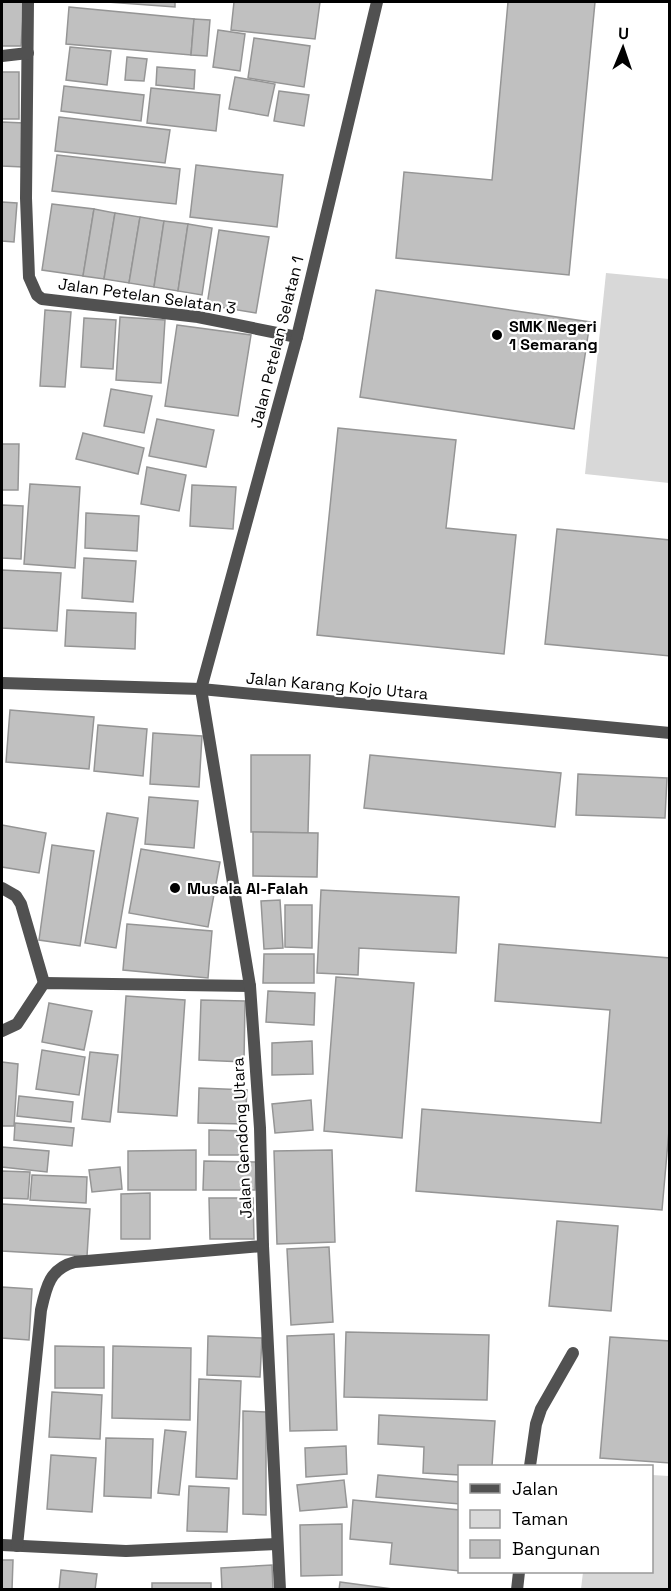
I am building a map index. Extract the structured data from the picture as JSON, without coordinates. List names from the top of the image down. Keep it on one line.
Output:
{"streets":{"street":["Jalan Petelan Selatan 3","Jalan Petelan Selatan 1","Jalan Karang Kojo Utara","Jalan Gendong Utara"]},"crossings":[["Jalan Petelan Selatan 3","Jalan Petelan Selatan 1"],["Jalan Petelan Selatan 1","Jalan Karang Kojo Utara"],["Jalan Petelan Selatan 1","Jalan Gendong Utara"],["Jalan Karang Kojo Utara","Jalan Gendong Utara"]],"places":["SMK Negeri 1 Semarang","Musala Al-Falah"],"legend":["Jalan","Taman","Bangunan"],"north":"top"}
